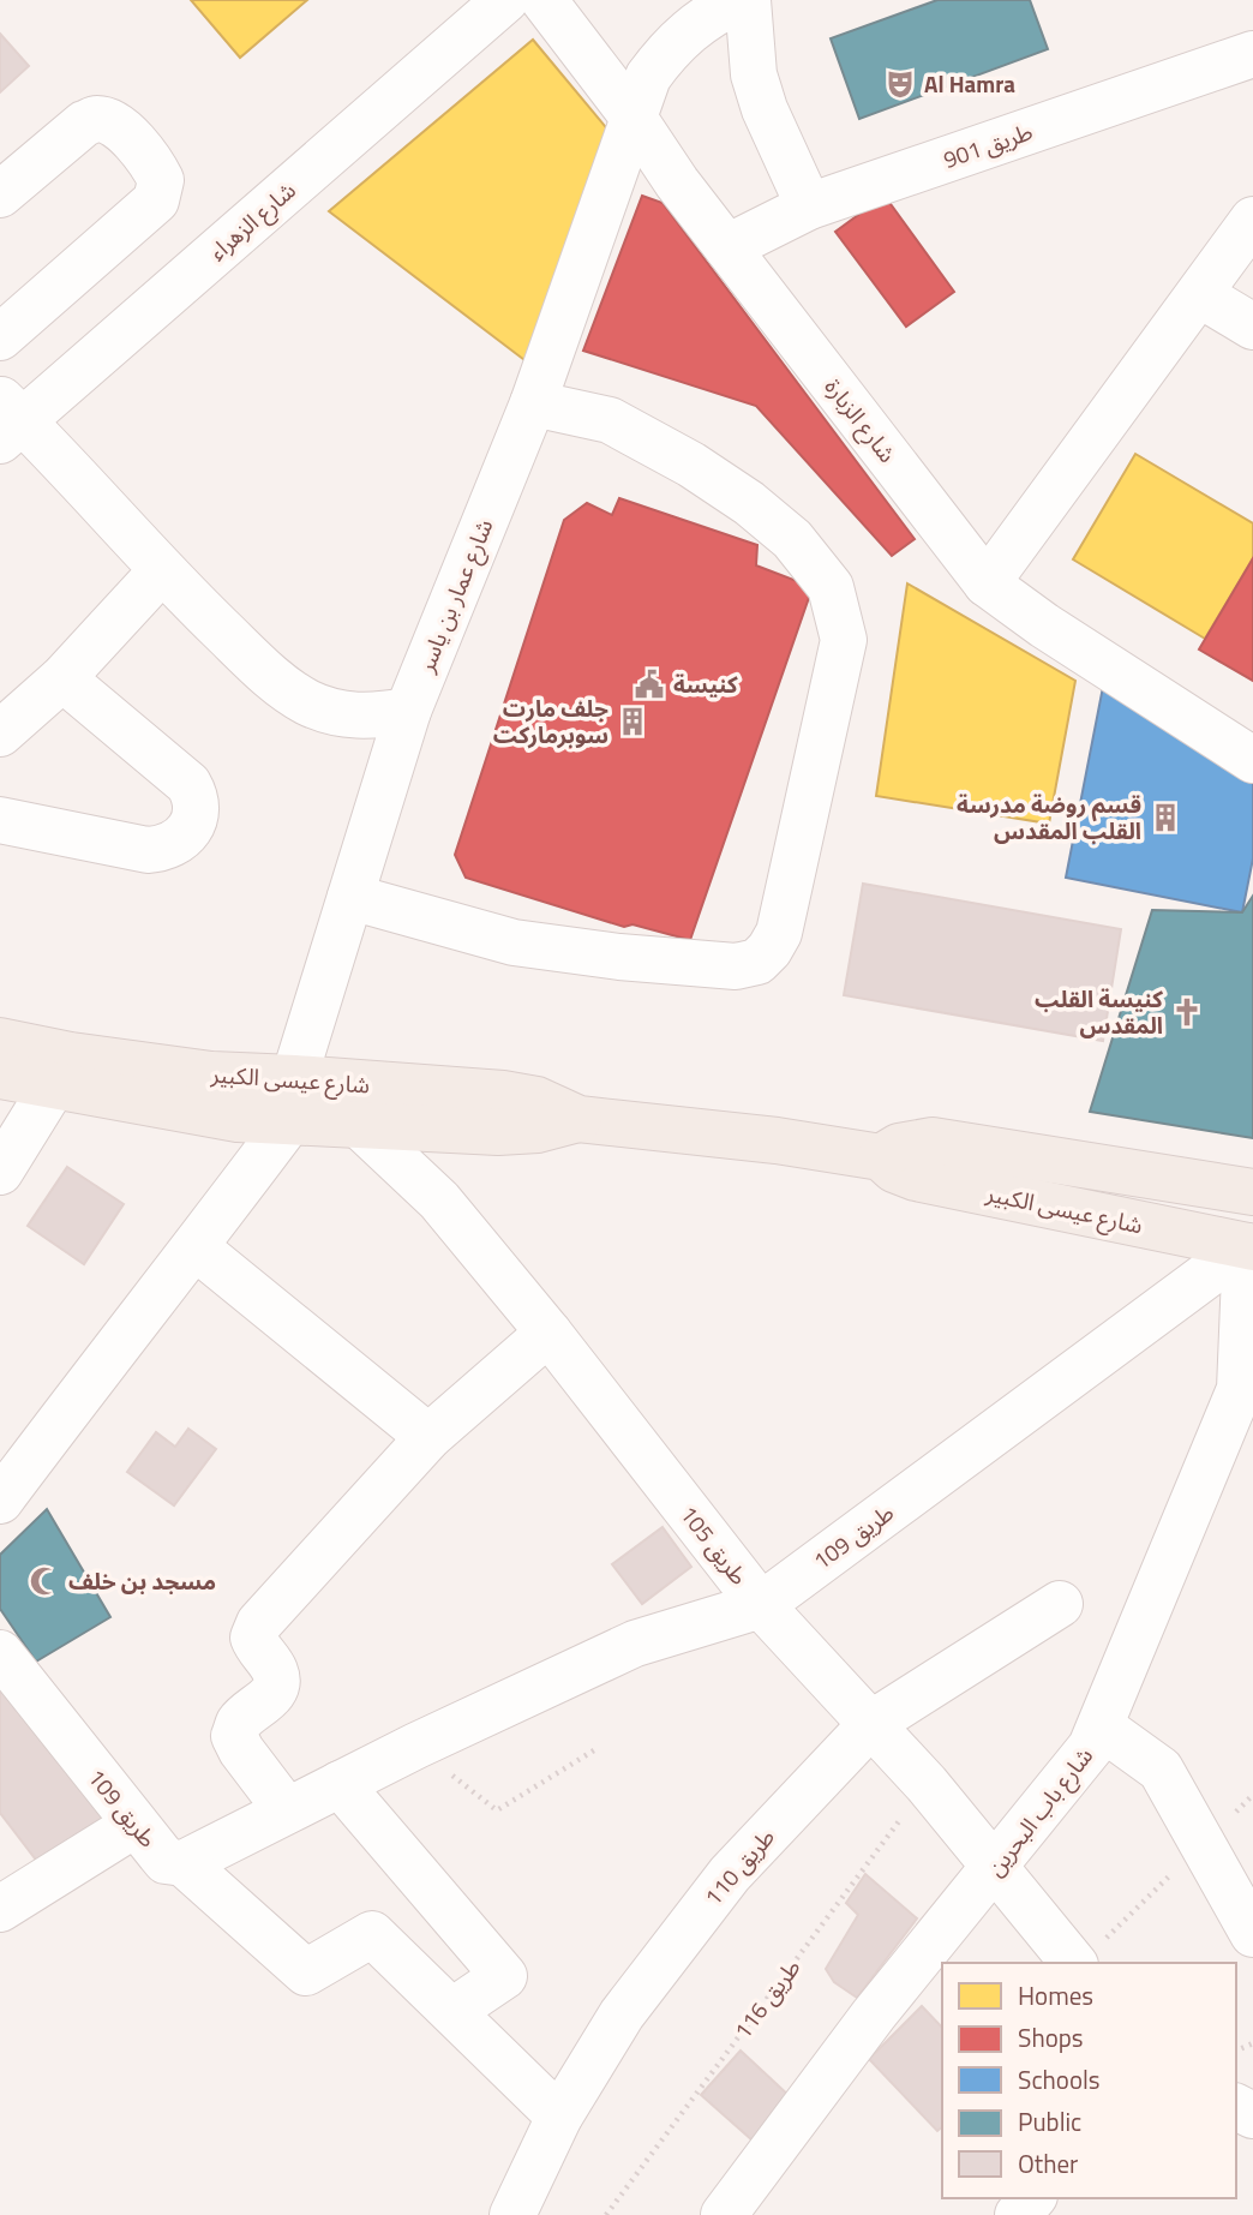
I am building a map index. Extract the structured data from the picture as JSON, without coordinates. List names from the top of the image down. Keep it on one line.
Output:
{"streets":{"main road":["شارع عيسى الكبير"],"street":["طريق 901","شارع الزهراء","شارع الزبارة","شارع عمار بن ياسر","طريق 109","طريق 105","شارع باب البحرين","طريق 110"],"path":["طريق 116"]},"crossings":[["طريق 901","شارع الزبارة"],["شارع الزبارة","شارع عمار بن ياسر"],["شارع عمار بن ياسر","شارع عيسى الكبير"],["شارع عيسى الكبير","طريق 109"],["شارع عيسى الكبير","طريق 105"],["شارع عيسى الكبير","شارع باب البحرين"],["طريق 109","طريق 105"],["طريق 109","شارع باب البحرين"],["طريق 105","شارع باب البحرين"],["طريق 105","طريق 110"],["طريق 105","طريق 116"]],"places":{"theatre":["Al Hamra"],"public building":["كنيسة"],"building":["جلف مارت سوبرماركت","قسم روضة مدرسة القلب المقدس"],"church":["كنيسة القلب المقدس"],"mosque":["مسجد بن خلف"]},"legend":["Homes","Shops","Schools","Public","Other"]}
